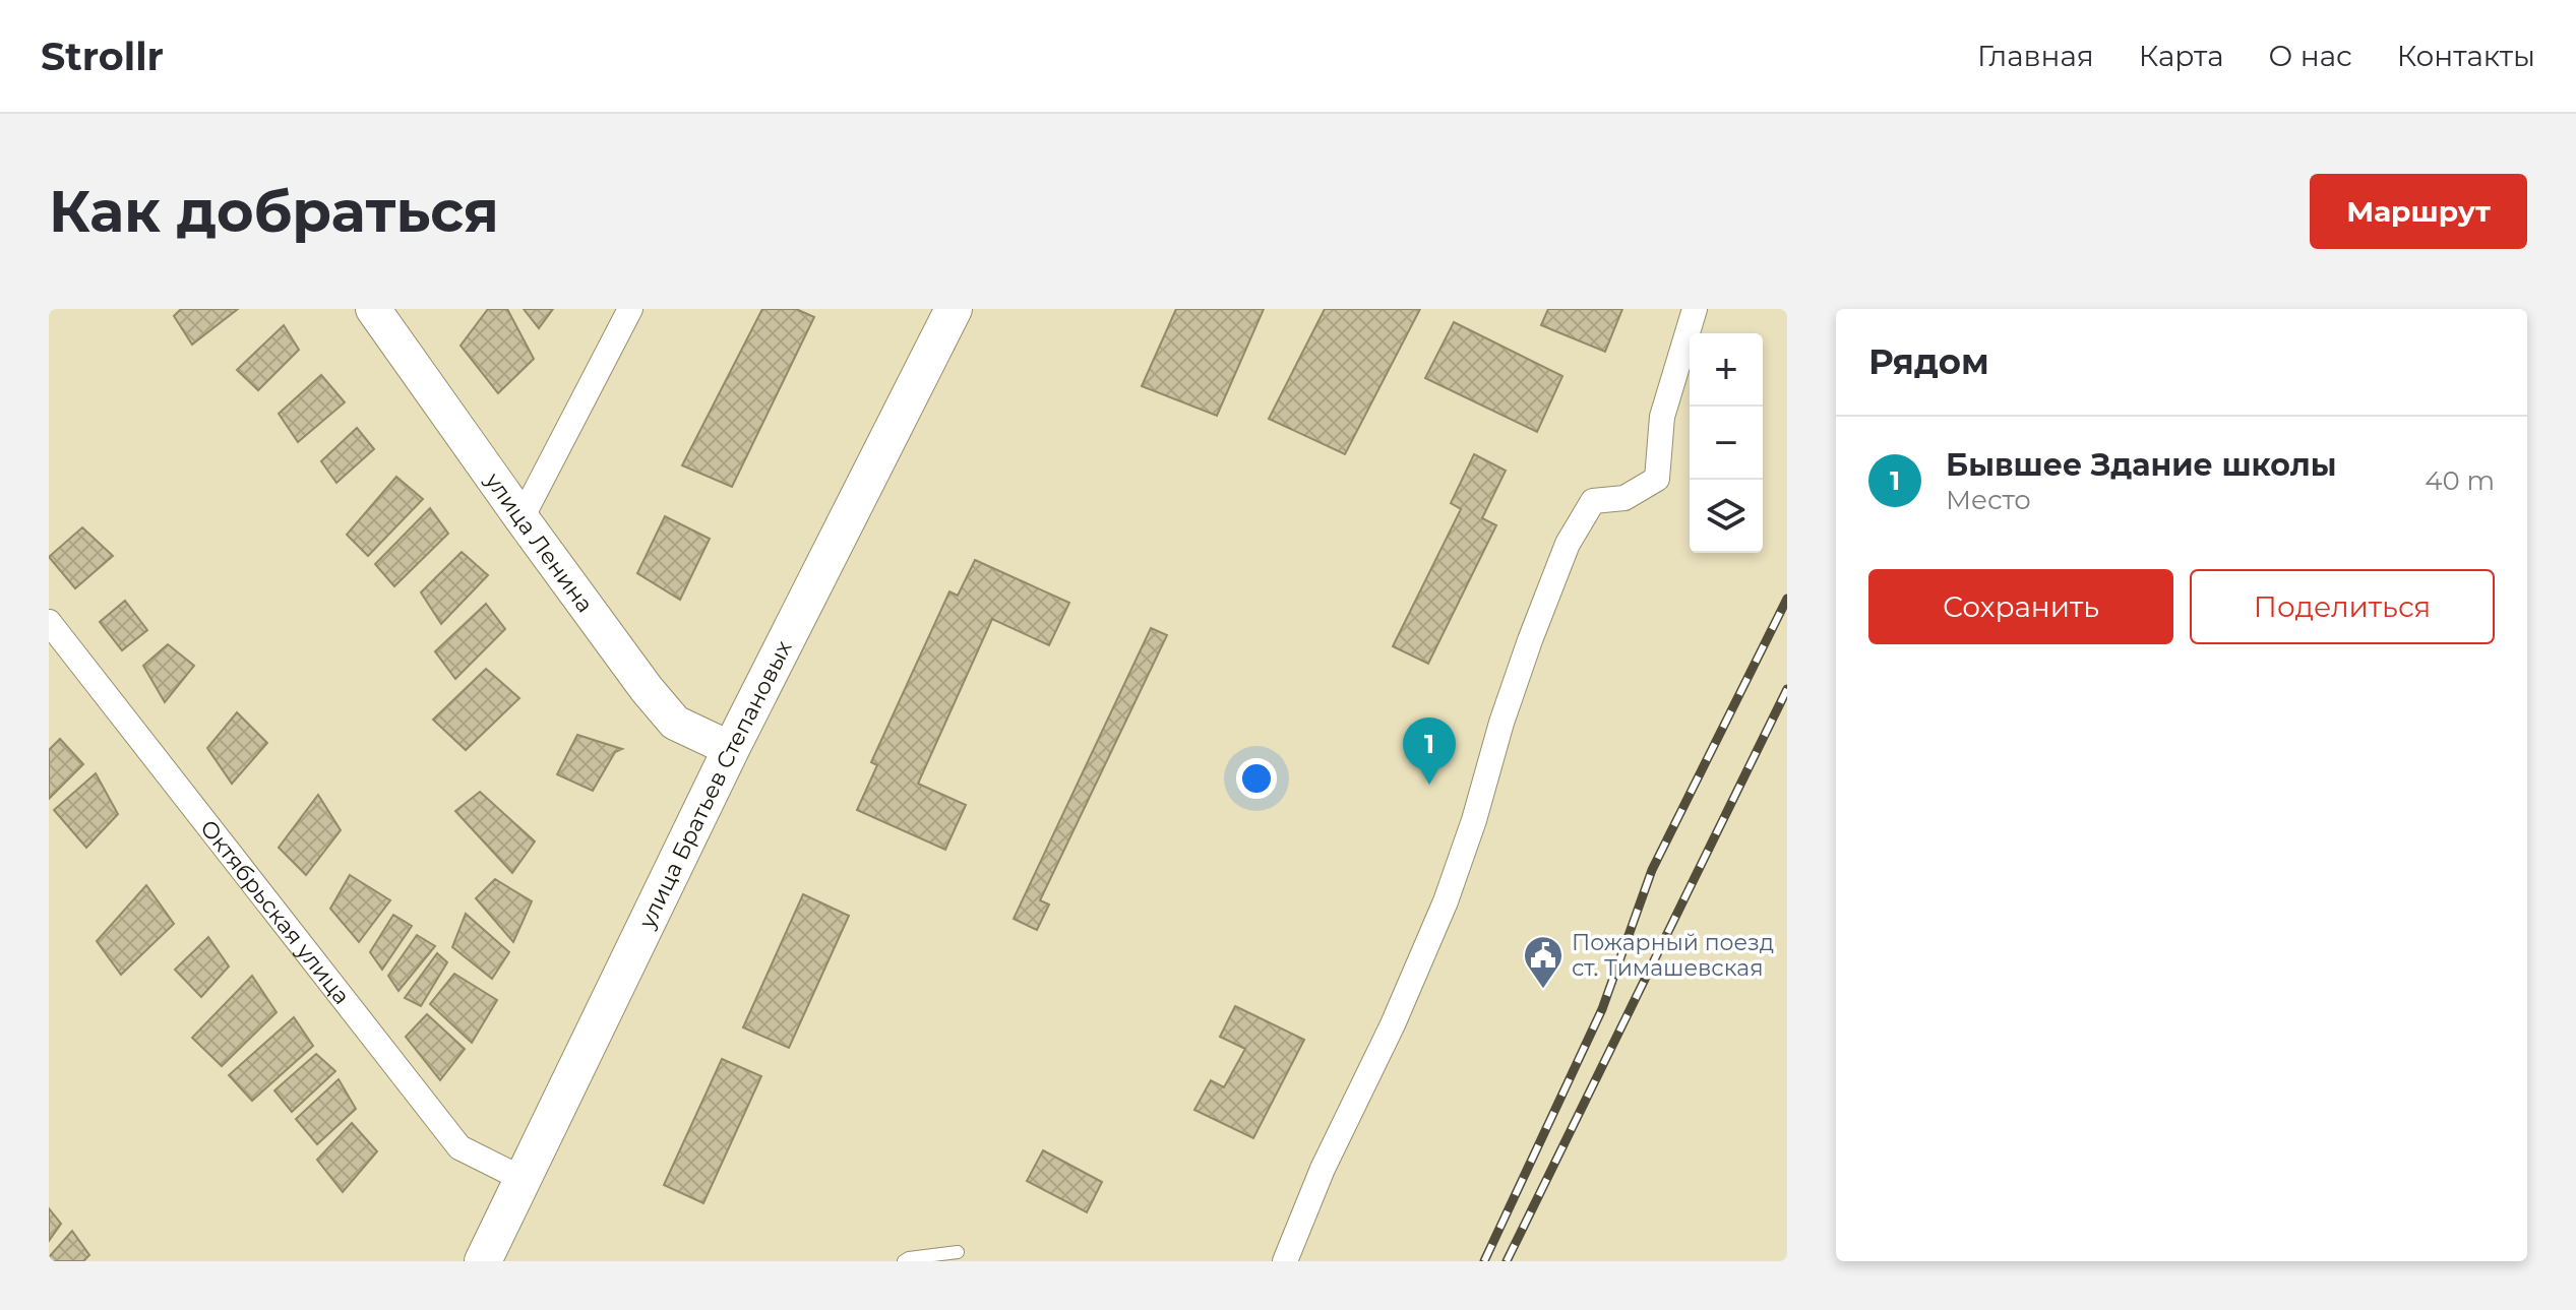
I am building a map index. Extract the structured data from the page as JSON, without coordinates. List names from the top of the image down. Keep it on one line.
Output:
{"streets":{"main road":["улица Ленина","улица Братьев Степановых"],"street":["Октябрьская улица"]},"crossings":[["улица Ленина","улица Братьев Степановых"],["улица Братьев Степановых","Октябрьская улица"]],"places":{"public building":["Пожарный поезд ст. Тимашевская"]},"page":{"header":"Strollr","nav":["Главная","Карта","О нас","Контакты"],"buttons":["Маршрут",["Сохранить","Поделиться"]],"title":"Как добраться","heading":"Рядом","map_buttons":["+","−"],"list":[{"mark":"1","name":"Бывшее Здание школы","note":"Место","value":"40 m"}],"pins":"1"}}
